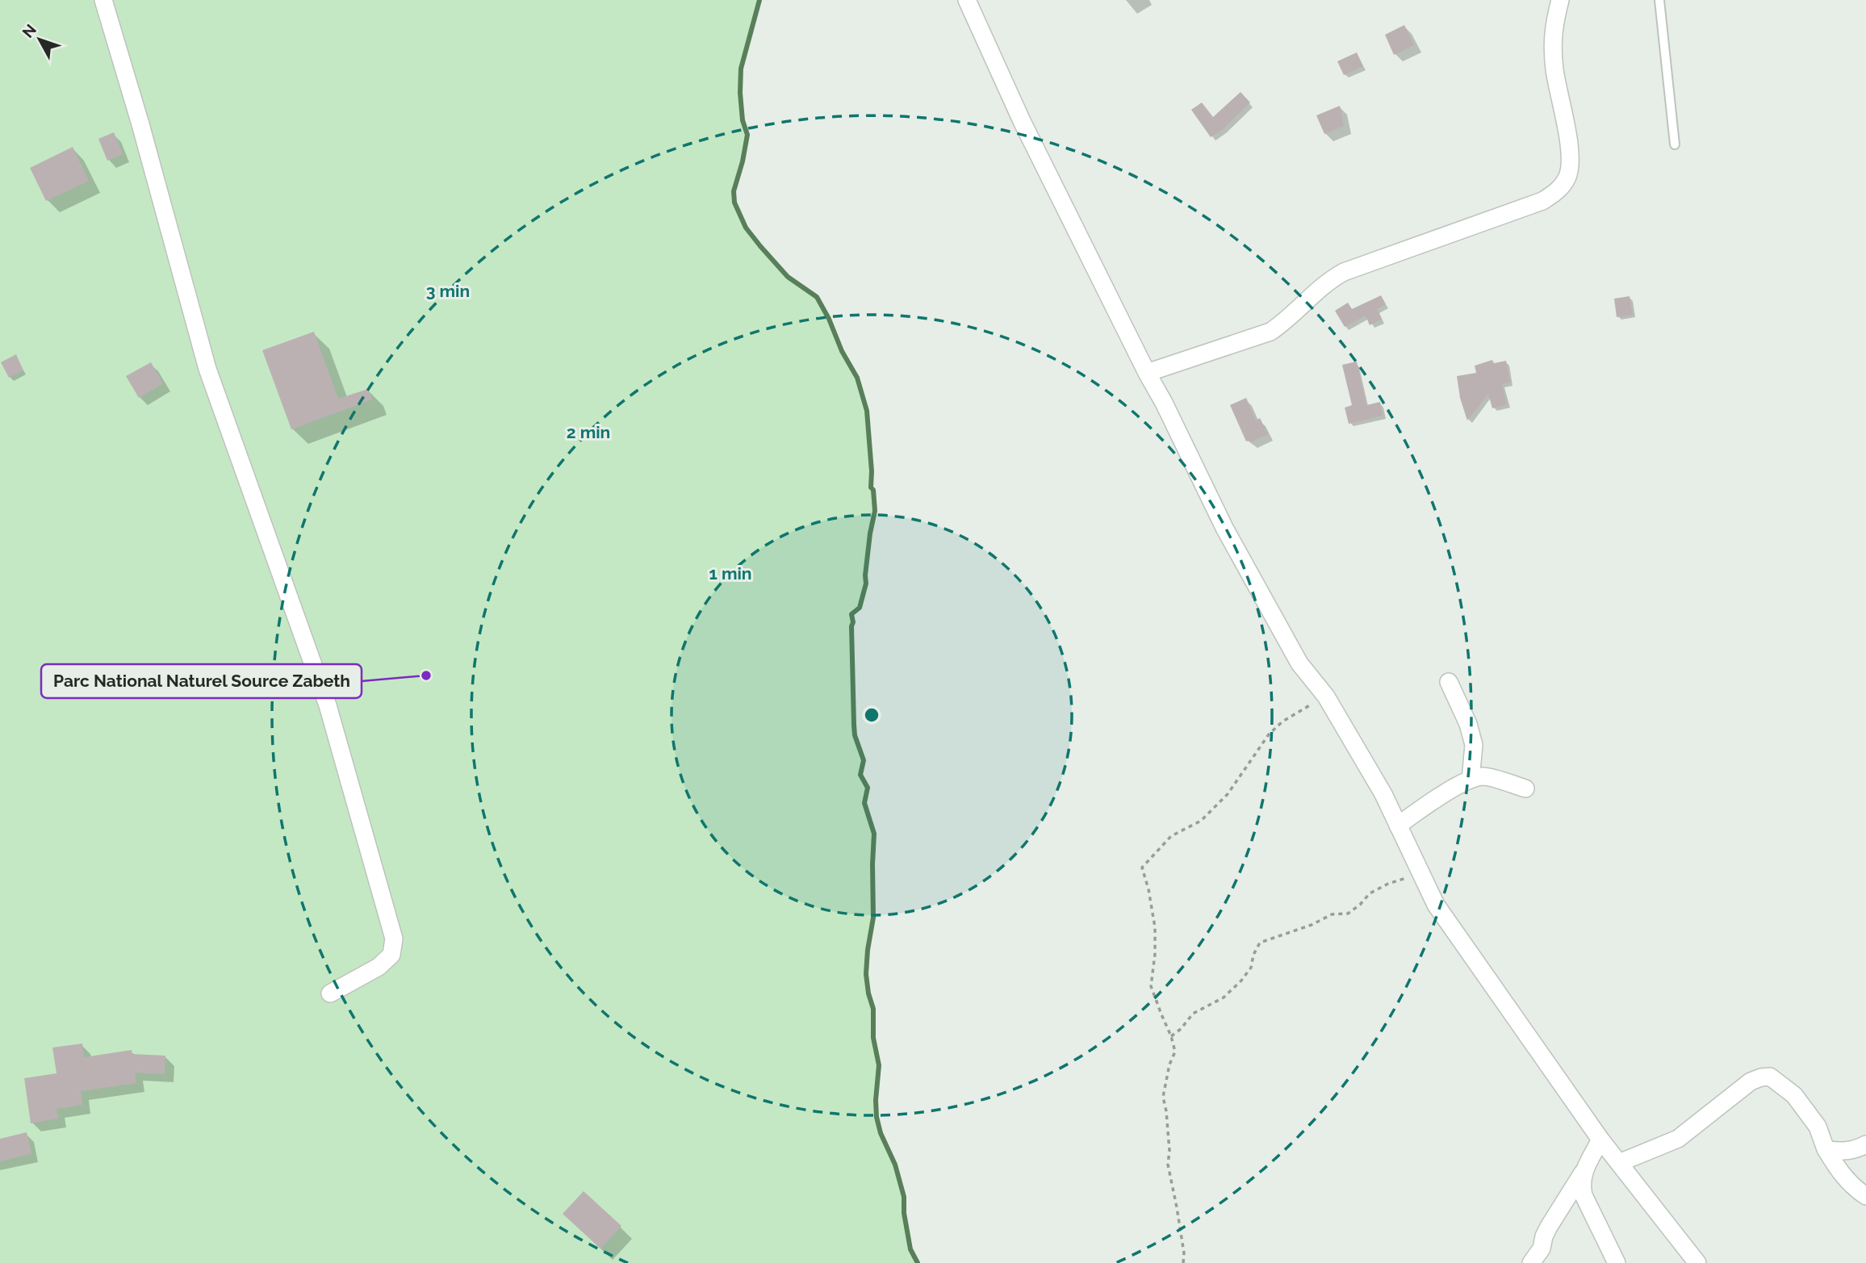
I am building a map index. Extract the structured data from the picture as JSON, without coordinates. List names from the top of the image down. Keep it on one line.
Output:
{"places":["Parc National Naturel Source Zabeth"],"north":"top left","rings":["3 min","2 min","1 min"]}
